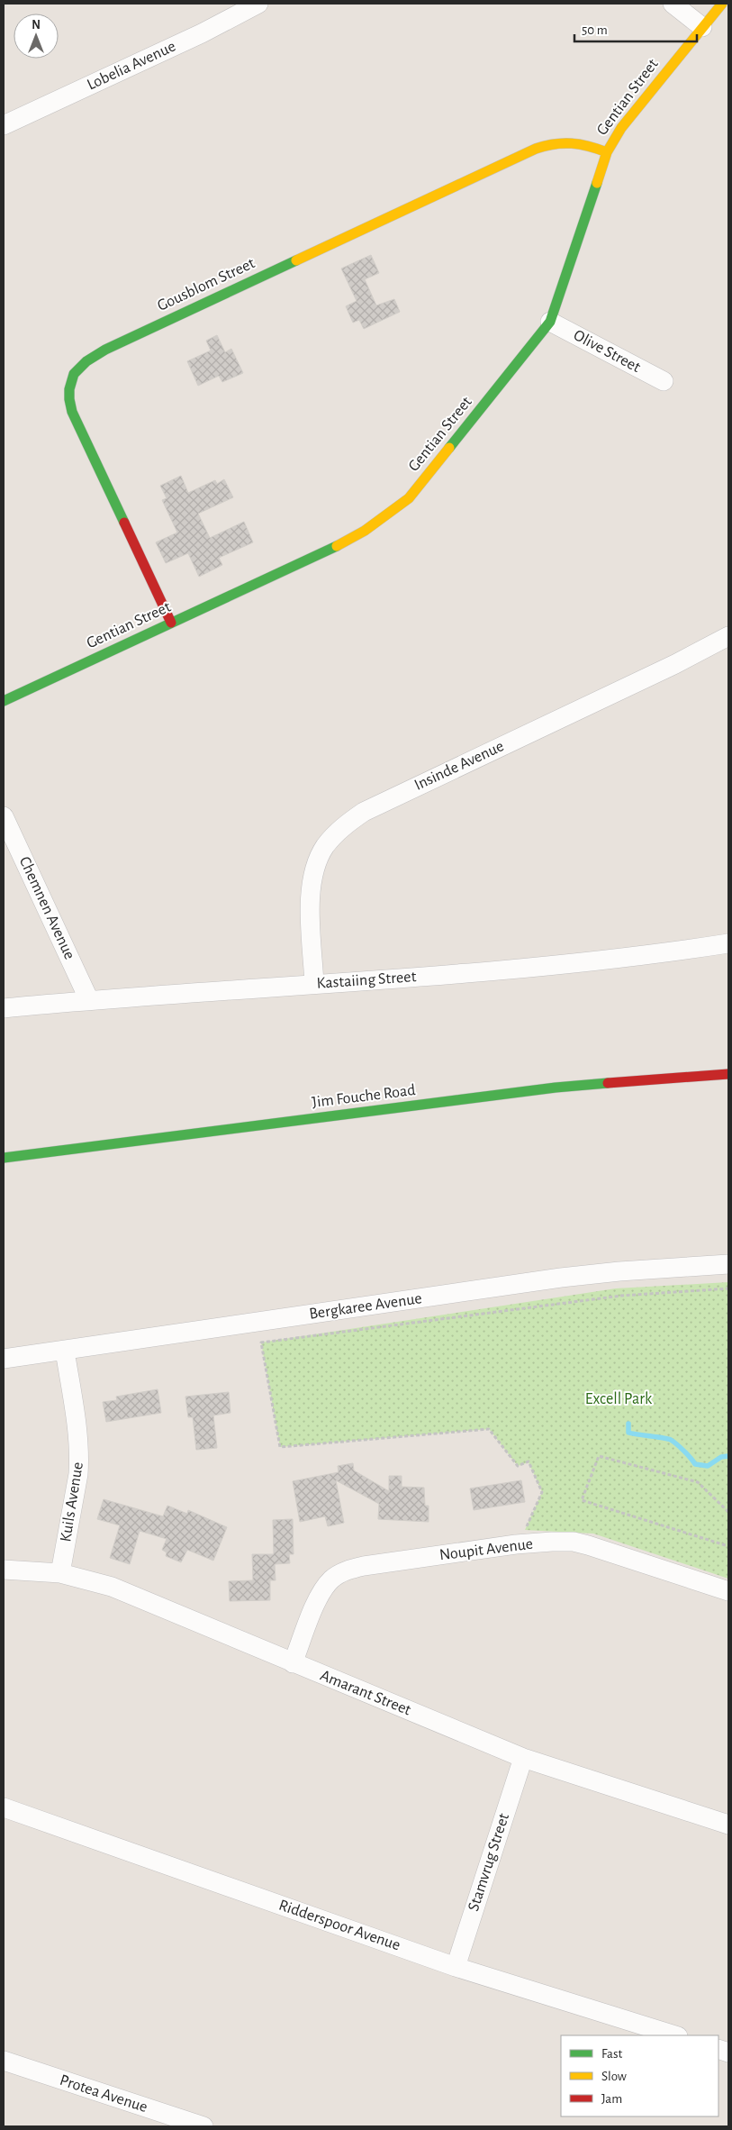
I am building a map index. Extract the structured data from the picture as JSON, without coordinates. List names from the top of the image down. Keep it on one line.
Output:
{"streets":{"street":["Lobelia Avenue","Gentian Street","Gousblom Street","Olive Street","Insinde Avenue","Chemnen Avenue","Kastaiing Street","Jim Fouche Road","Bergkaree Avenue","Kuils Avenue","Noupit Avenue","Amarant Street","Stamvrug Street","Ridderspoor Avenue","Protea Avenue"]},"crossings":[["Gentian Street","Gousblom Street"],["Gentian Street","Olive Street"],["Insinde Avenue","Kastaiing Street"],["Chemnen Avenue","Kastaiing Street"],["Bergkaree Avenue","Kuils Avenue"],["Kuils Avenue","Amarant Street"],["Noupit Avenue","Amarant Street"],["Amarant Street","Stamvrug Street"],["Stamvrug Street","Ridderspoor Avenue"]],"parks":["Excell Park"],"legend":["Fast","Slow","Jam"],"scale_bar":"50 m","north":"top"}
